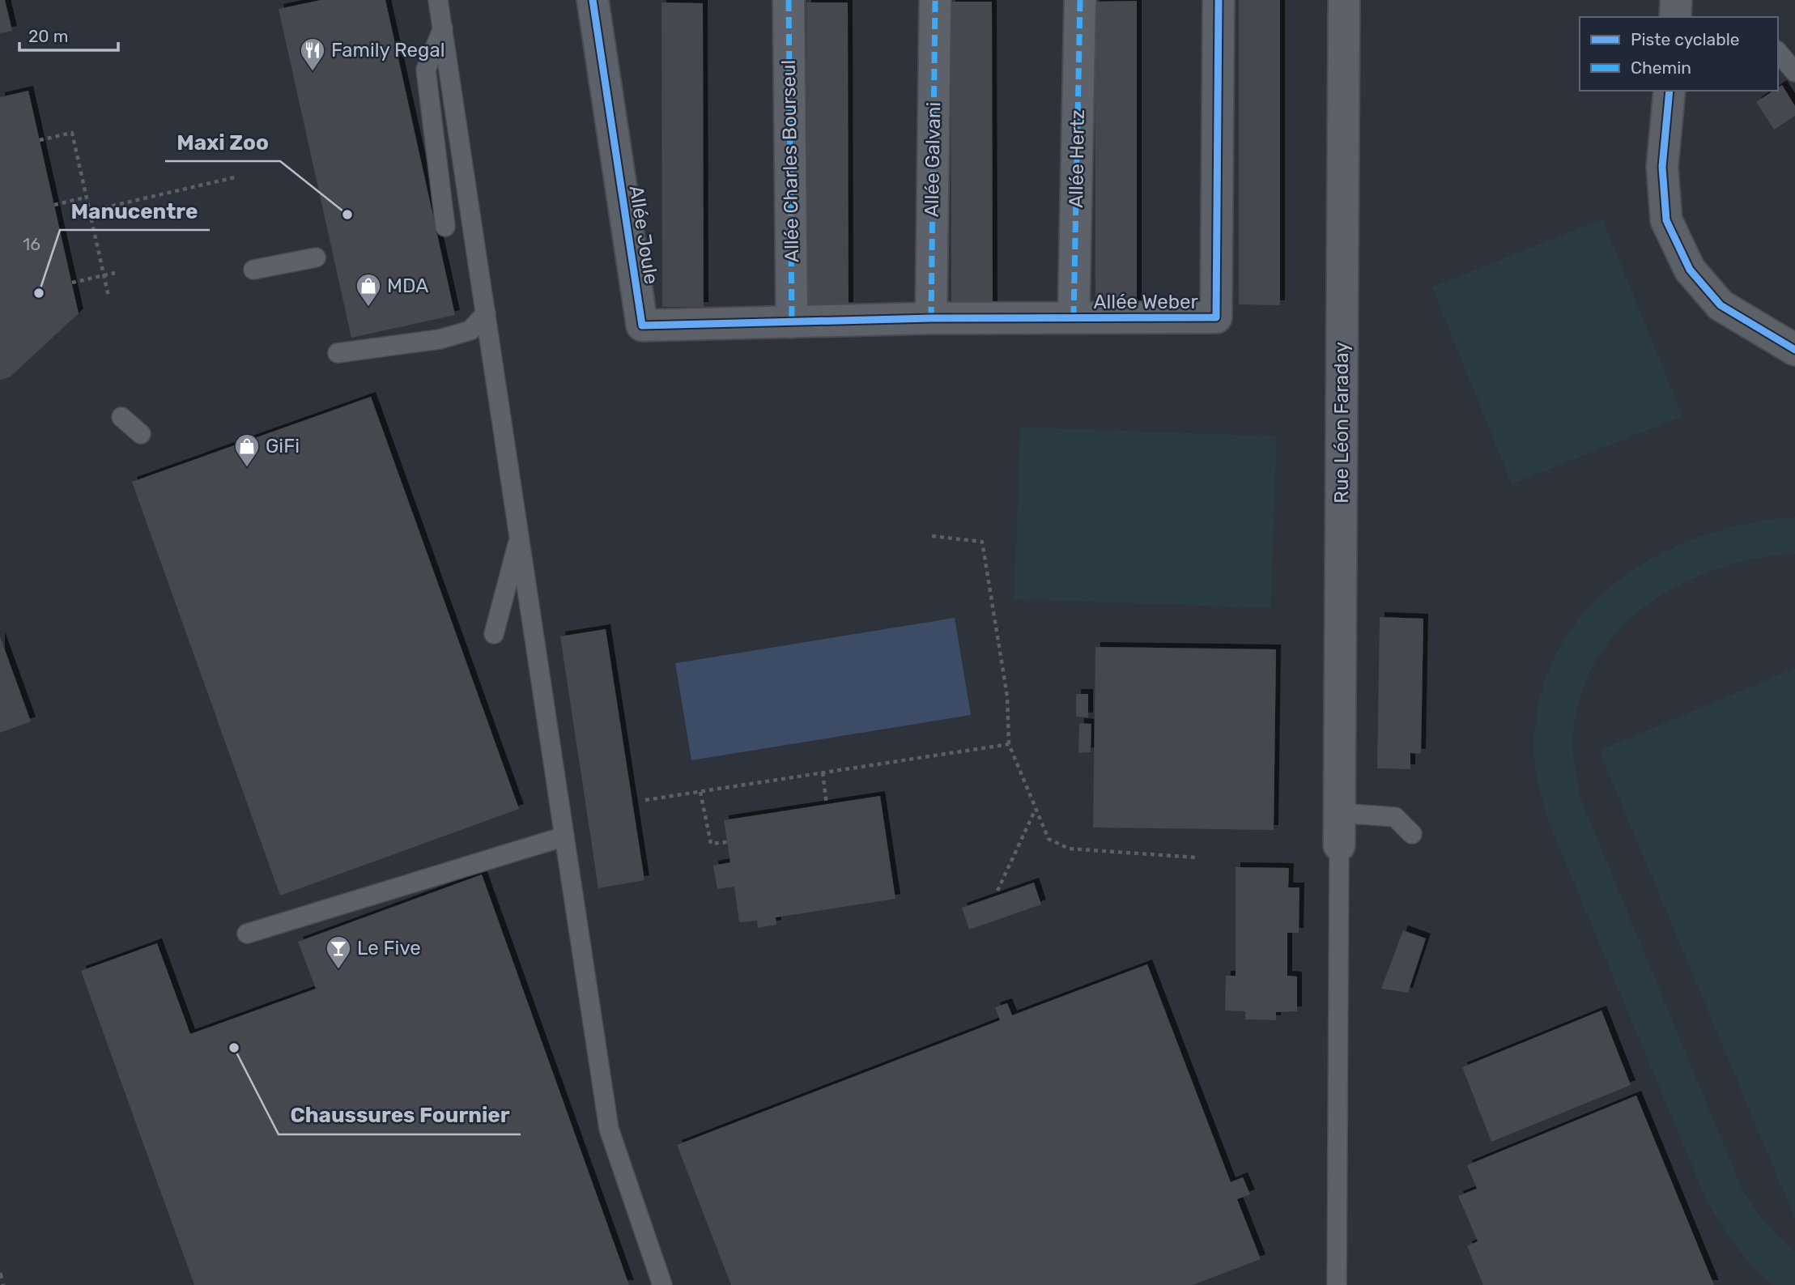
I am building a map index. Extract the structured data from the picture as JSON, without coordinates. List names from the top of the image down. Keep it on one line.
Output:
{"streets":{"street":["Allée Hertz","Allée Galvani","Allée Charles Bourseul","Allée Joule","Allée Weber","Rue Léon Faraday"]},"crossings":[["Allée Hertz","Allée Weber"],["Allée Galvani","Allée Weber"],["Allée Charles Bourseul","Allée Joule"],["Allée Charles Bourseul","Allée Weber"],["Allée Joule","Allée Weber"]],"places":{"restaurant":["Family Regal"],"other":["Maxi Zoo","Manucentre","Chaussures Fournier"],"shop":["MDA","GiFi"],"bar":["Le Five"]},"house_numbers":["16"],"legend":["Piste cyclable","Chemin"],"scale_bar":"20 m"}
